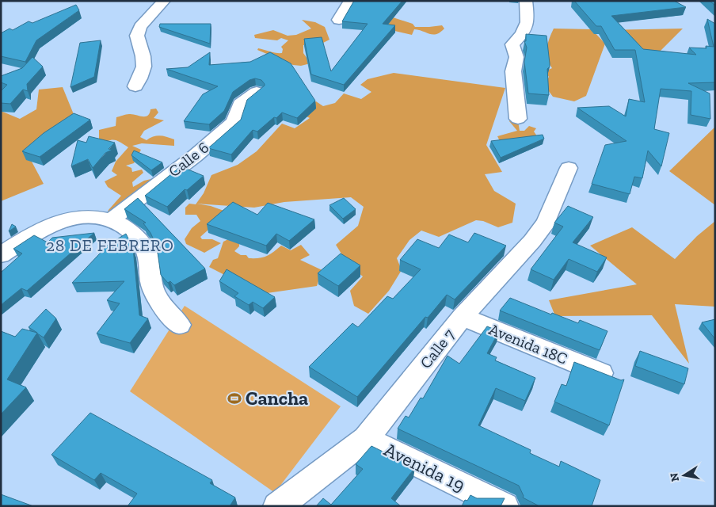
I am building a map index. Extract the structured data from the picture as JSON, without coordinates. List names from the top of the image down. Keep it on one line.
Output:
{"streets":{"street":["Calle 6","Avenida 18C","Calle 7","Avenida 19"]},"crossings":[["Avenida 18C","Calle 7"],["Calle 7","Avenida 19"]],"districts":["28 DE FEBRERO"],"places":{"sports":["Cancha"]},"north":"left"}
